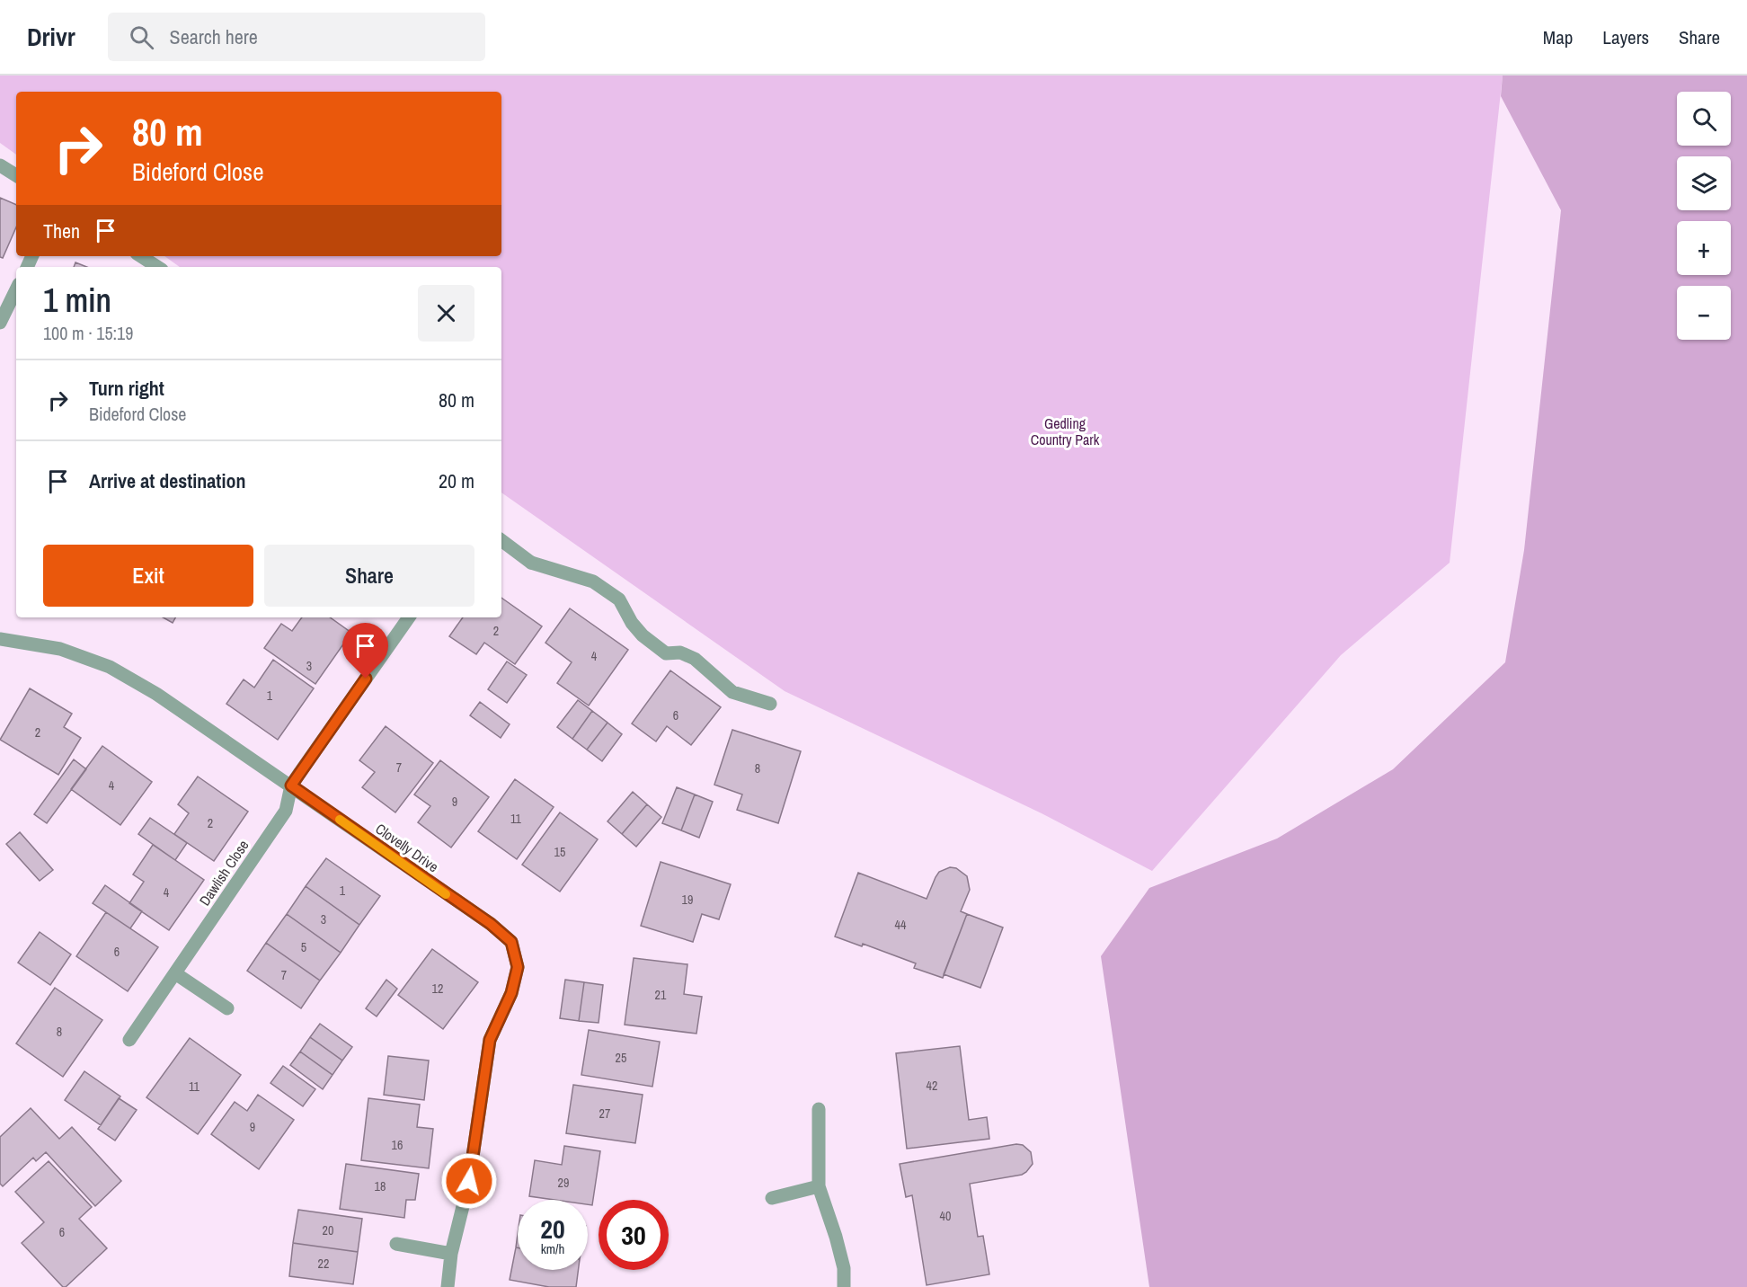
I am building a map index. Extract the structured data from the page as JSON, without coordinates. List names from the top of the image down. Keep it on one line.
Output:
{"streets":{"street":["Clovelly Drive","Dawlish Close"]},"crossings":[["Clovelly Drive","Dawlish Close"]],"parks":["Gedling Country Park"],"house_numbers":["2","4","3","1","6","2","7","8","4","9","11","2","15","1","4","19","3","44","5","6","7","12","21","8","25","42","11","27","9","16","29","18","40","20","6","22"],"page":{"header":"Drivr","search":"Search here","nav":["Map","Layers","Share"],"map_buttons":["+","−"],"turn":["80 m","Bideford Close"],"then":"Then","heading":["1 min","100 m · 15:19"],"list":[{"name":"Turn right","note":"Bideford Close","value":"80 m"},{"name":"Arrive at destination","value":"20 m"}],"buttons":["Exit","Share"],"speed":"20 km/h","limit":"30"}}
